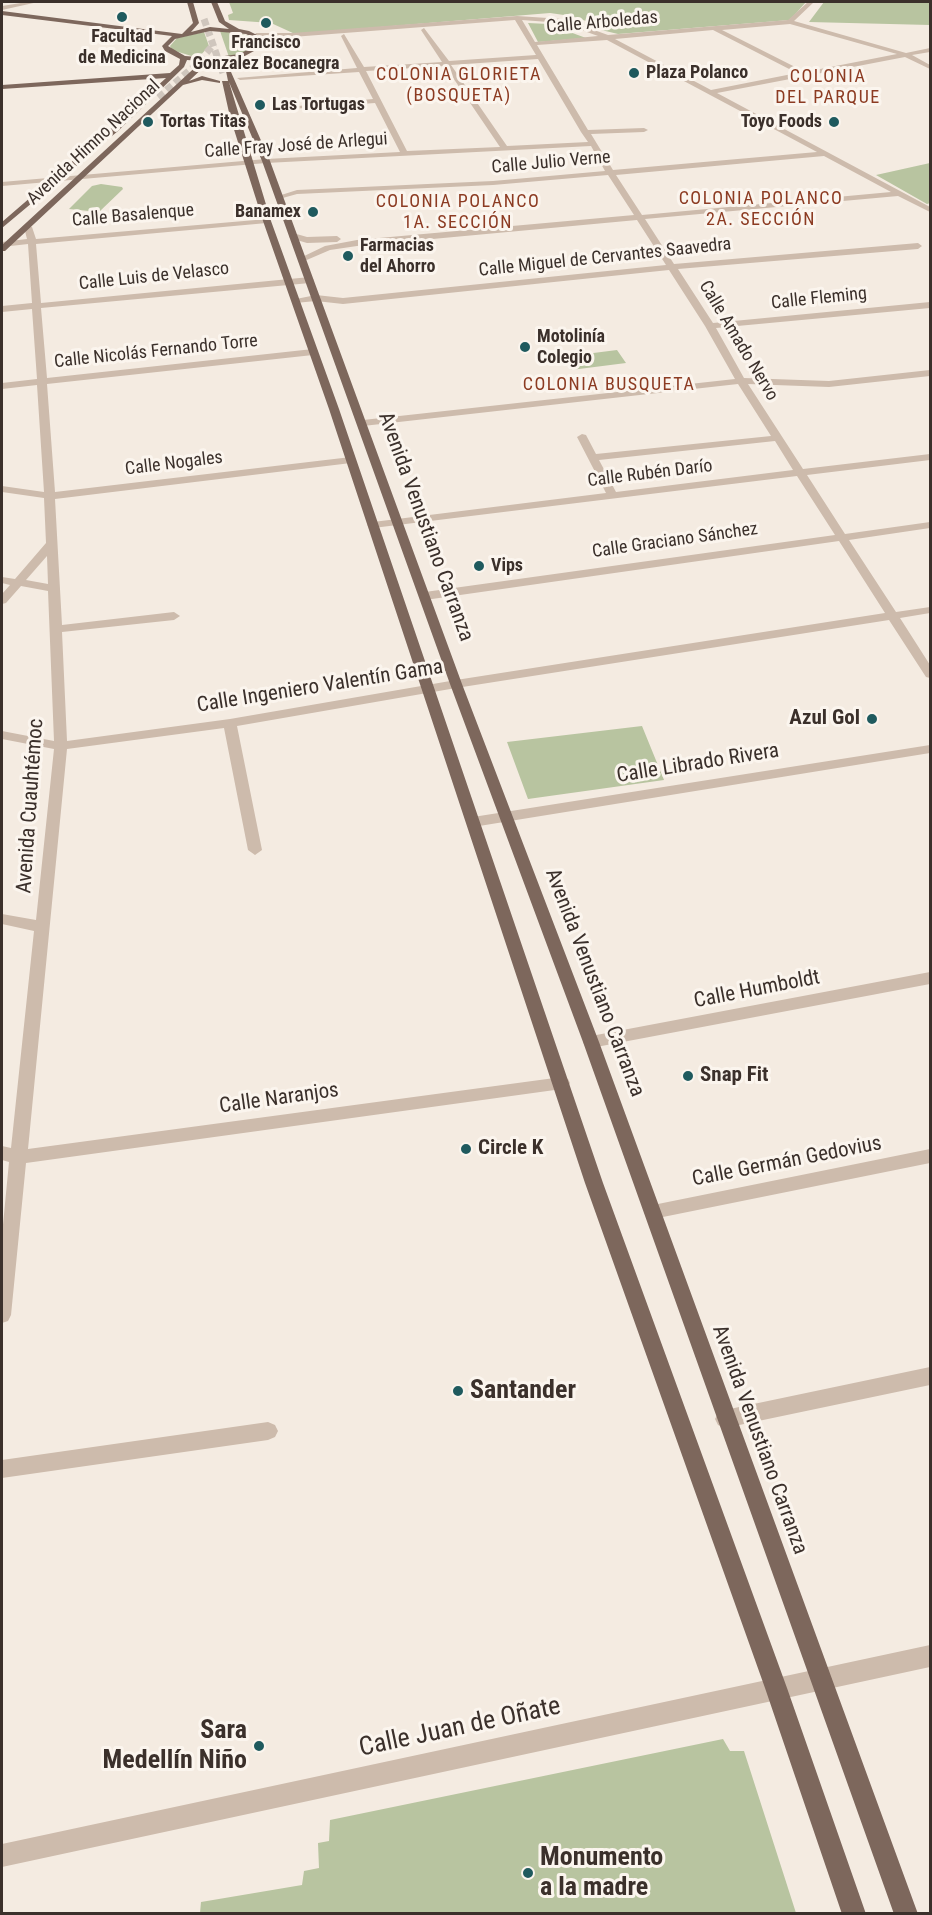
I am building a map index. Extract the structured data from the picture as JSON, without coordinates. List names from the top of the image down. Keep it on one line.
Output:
{"streets":{"main road":["Avenida Himno Nacional","Avenida Venustiano Carranza"],"street":["Calle Arboledas","Calle Fray José de Arlegui","Calle Julio Verne","Calle Basalenque","Calle Miguel de Cervantes Saavedra","Calle Luis de Velasco","Calle Fleming","Calle Amado Nervo","Calle Nicolás Fernando Torre","Calle Nogales","Calle Rubén Darío","Calle Graciano Sánchez","Calle Ingeniero Valentín Gama","Calle Librado Rivera","Avenida Cuauhtémoc","Calle Humboldt","Calle Naranjos","Calle Germán Gedovius","Calle Juan de Oñate"]},"crossings":[["Calle Arboledas","Calle Amado Nervo"],["Avenida Himno Nacional","Calle Fray José de Arlegui"],["Avenida Himno Nacional","Calle Basalenque"],["Avenida Himno Nacional","Avenida Venustiano Carranza"],["Avenida Himno Nacional","Avenida Cuauhtémoc"],["Calle Fray José de Arlegui","Calle Amado Nervo"],["Calle Fray José de Arlegui","Avenida Venustiano Carranza"],["Calle Julio Verne","Calle Amado Nervo"],["Calle Julio Verne","Avenida Venustiano Carranza"],["Calle Basalenque","Avenida Cuauhtémoc"],["Calle Miguel de Cervantes Saavedra","Calle Amado Nervo"],["Calle Miguel de Cervantes Saavedra","Avenida Venustiano Carranza"],["Calle Luis de Velasco","Avenida Venustiano Carranza"],["Calle Luis de Velasco","Avenida Cuauhtémoc"],["Calle Fleming","Calle Amado Nervo"],["Calle Amado Nervo","Calle Rubén Darío"],["Calle Amado Nervo","Calle Graciano Sánchez"],["Calle Amado Nervo","Calle Ingeniero Valentín Gama"],["Calle Nicolás Fernando Torre","Avenida Cuauhtémoc"],["Calle Nogales","Avenida Cuauhtémoc"],["Calle Rubén Darío","Avenida Venustiano Carranza"],["Avenida Venustiano Carranza","Calle Graciano Sánchez"],["Avenida Venustiano Carranza","Calle Ingeniero Valentín Gama"],["Avenida Venustiano Carranza","Calle Librado Rivera"],["Avenida Venustiano Carranza","Calle Humboldt"],["Avenida Venustiano Carranza","Calle Germán Gedovius"],["Avenida Venustiano Carranza","Calle Juan de Oñate"],["Calle Ingeniero Valentín Gama","Avenida Cuauhtémoc"],["Avenida Cuauhtémoc","Calle Naranjos"]],"districts":["COLONIA GLORIETA (BOSQUETA)","COLONIA DEL PARQUE","COLONIA POLANCO 2A. SECCIÓN","COLONIA POLANCO 1A. SECCIÓN","COLONIA BUSQUETA"],"places":["Facultad de Medicina","Francisco Gonzalez Bocanegra","Plaza Polanco","Las Tortugas","Tortas Titas","Toyo Foods","Banamex","Farmacias del Ahorro","Motolinía Colegio","Vips","Azul Gol","Snap Fit","Circle K","Santander","Sara Medellín Niño","Monumento a la madre"]}
